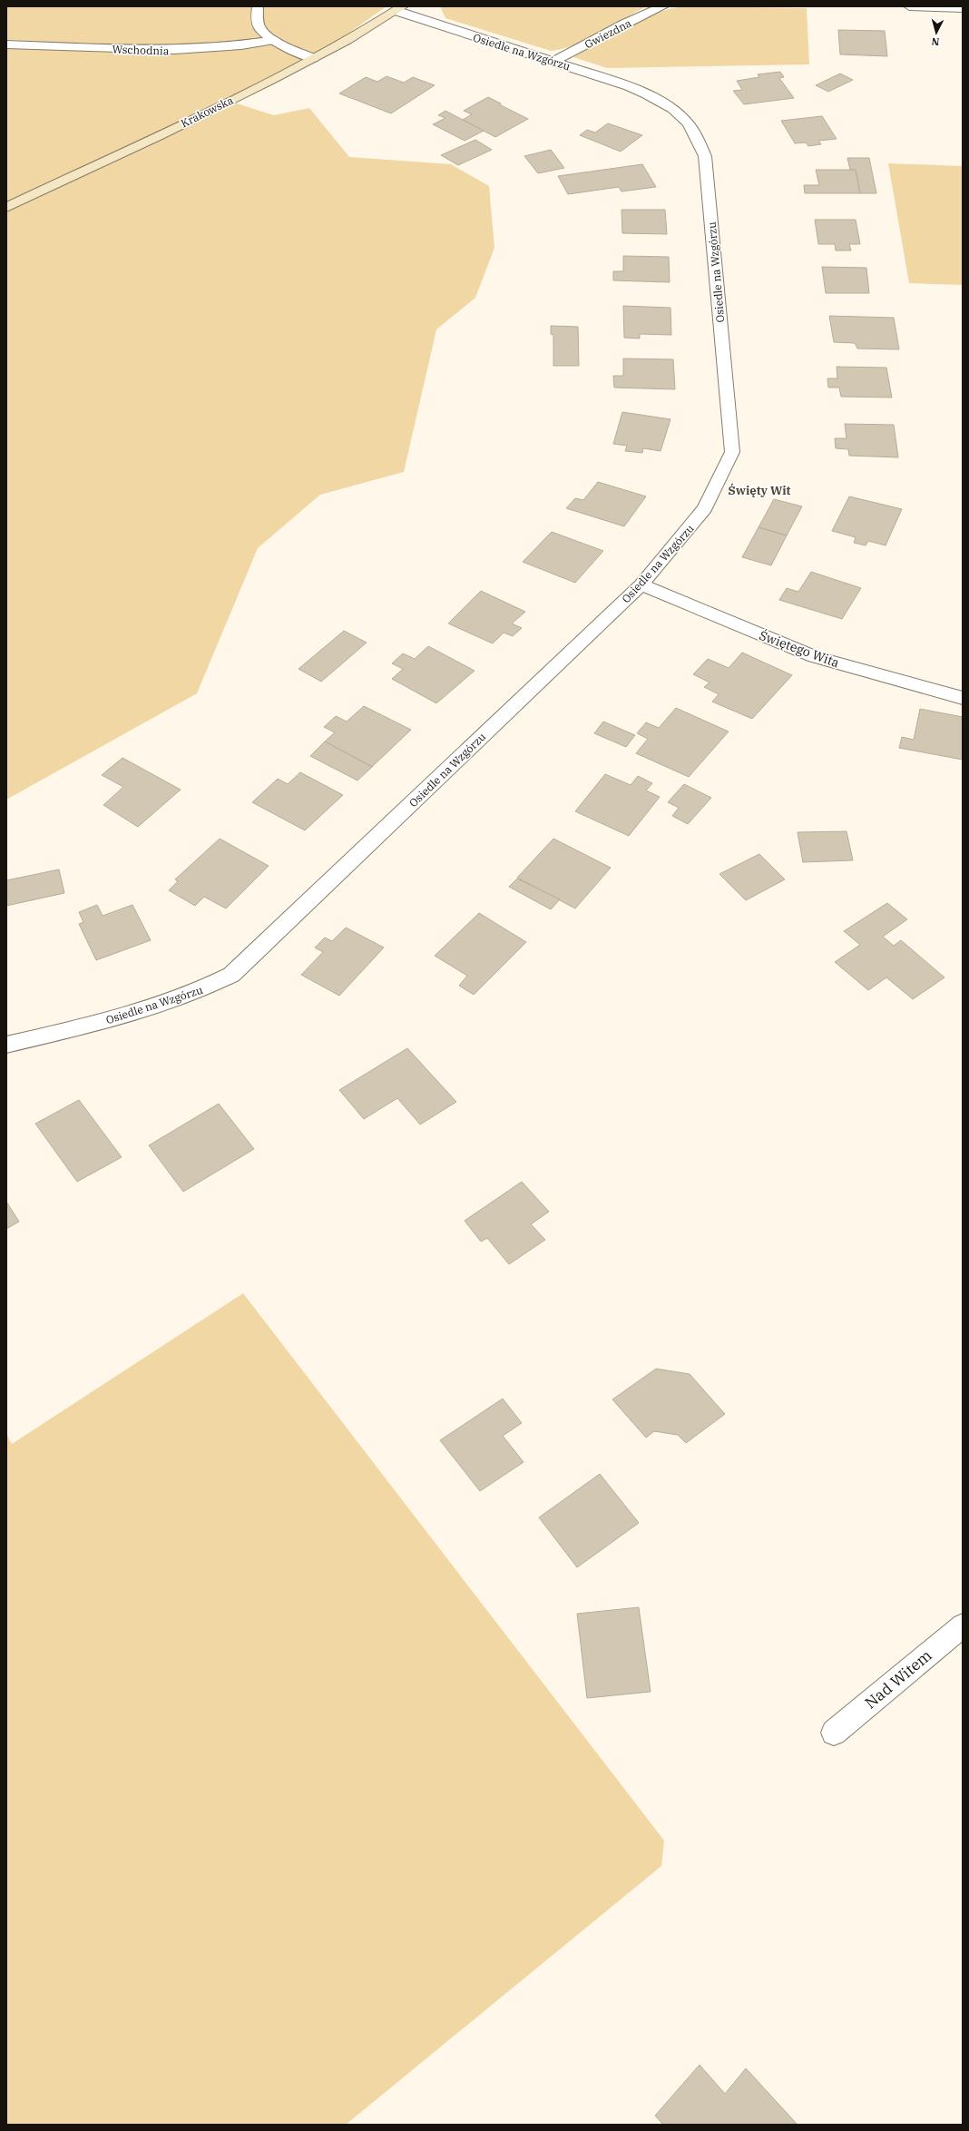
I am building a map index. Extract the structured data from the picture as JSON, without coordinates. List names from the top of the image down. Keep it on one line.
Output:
{"streets":{"main road":["Krakowska"],"street":["Gwiezdna","Wschodnia","Osiedle na Wzgórzu","Świętego Wita","Nad Witem"]},"crossings":[["Gwiezdna","Osiedle na Wzgórzu"],["Osiedle na Wzgórzu","Krakowska"],["Osiedle na Wzgórzu","Świętego Wita"]],"districts":["Święty Wit"],"north":"bottom"}
